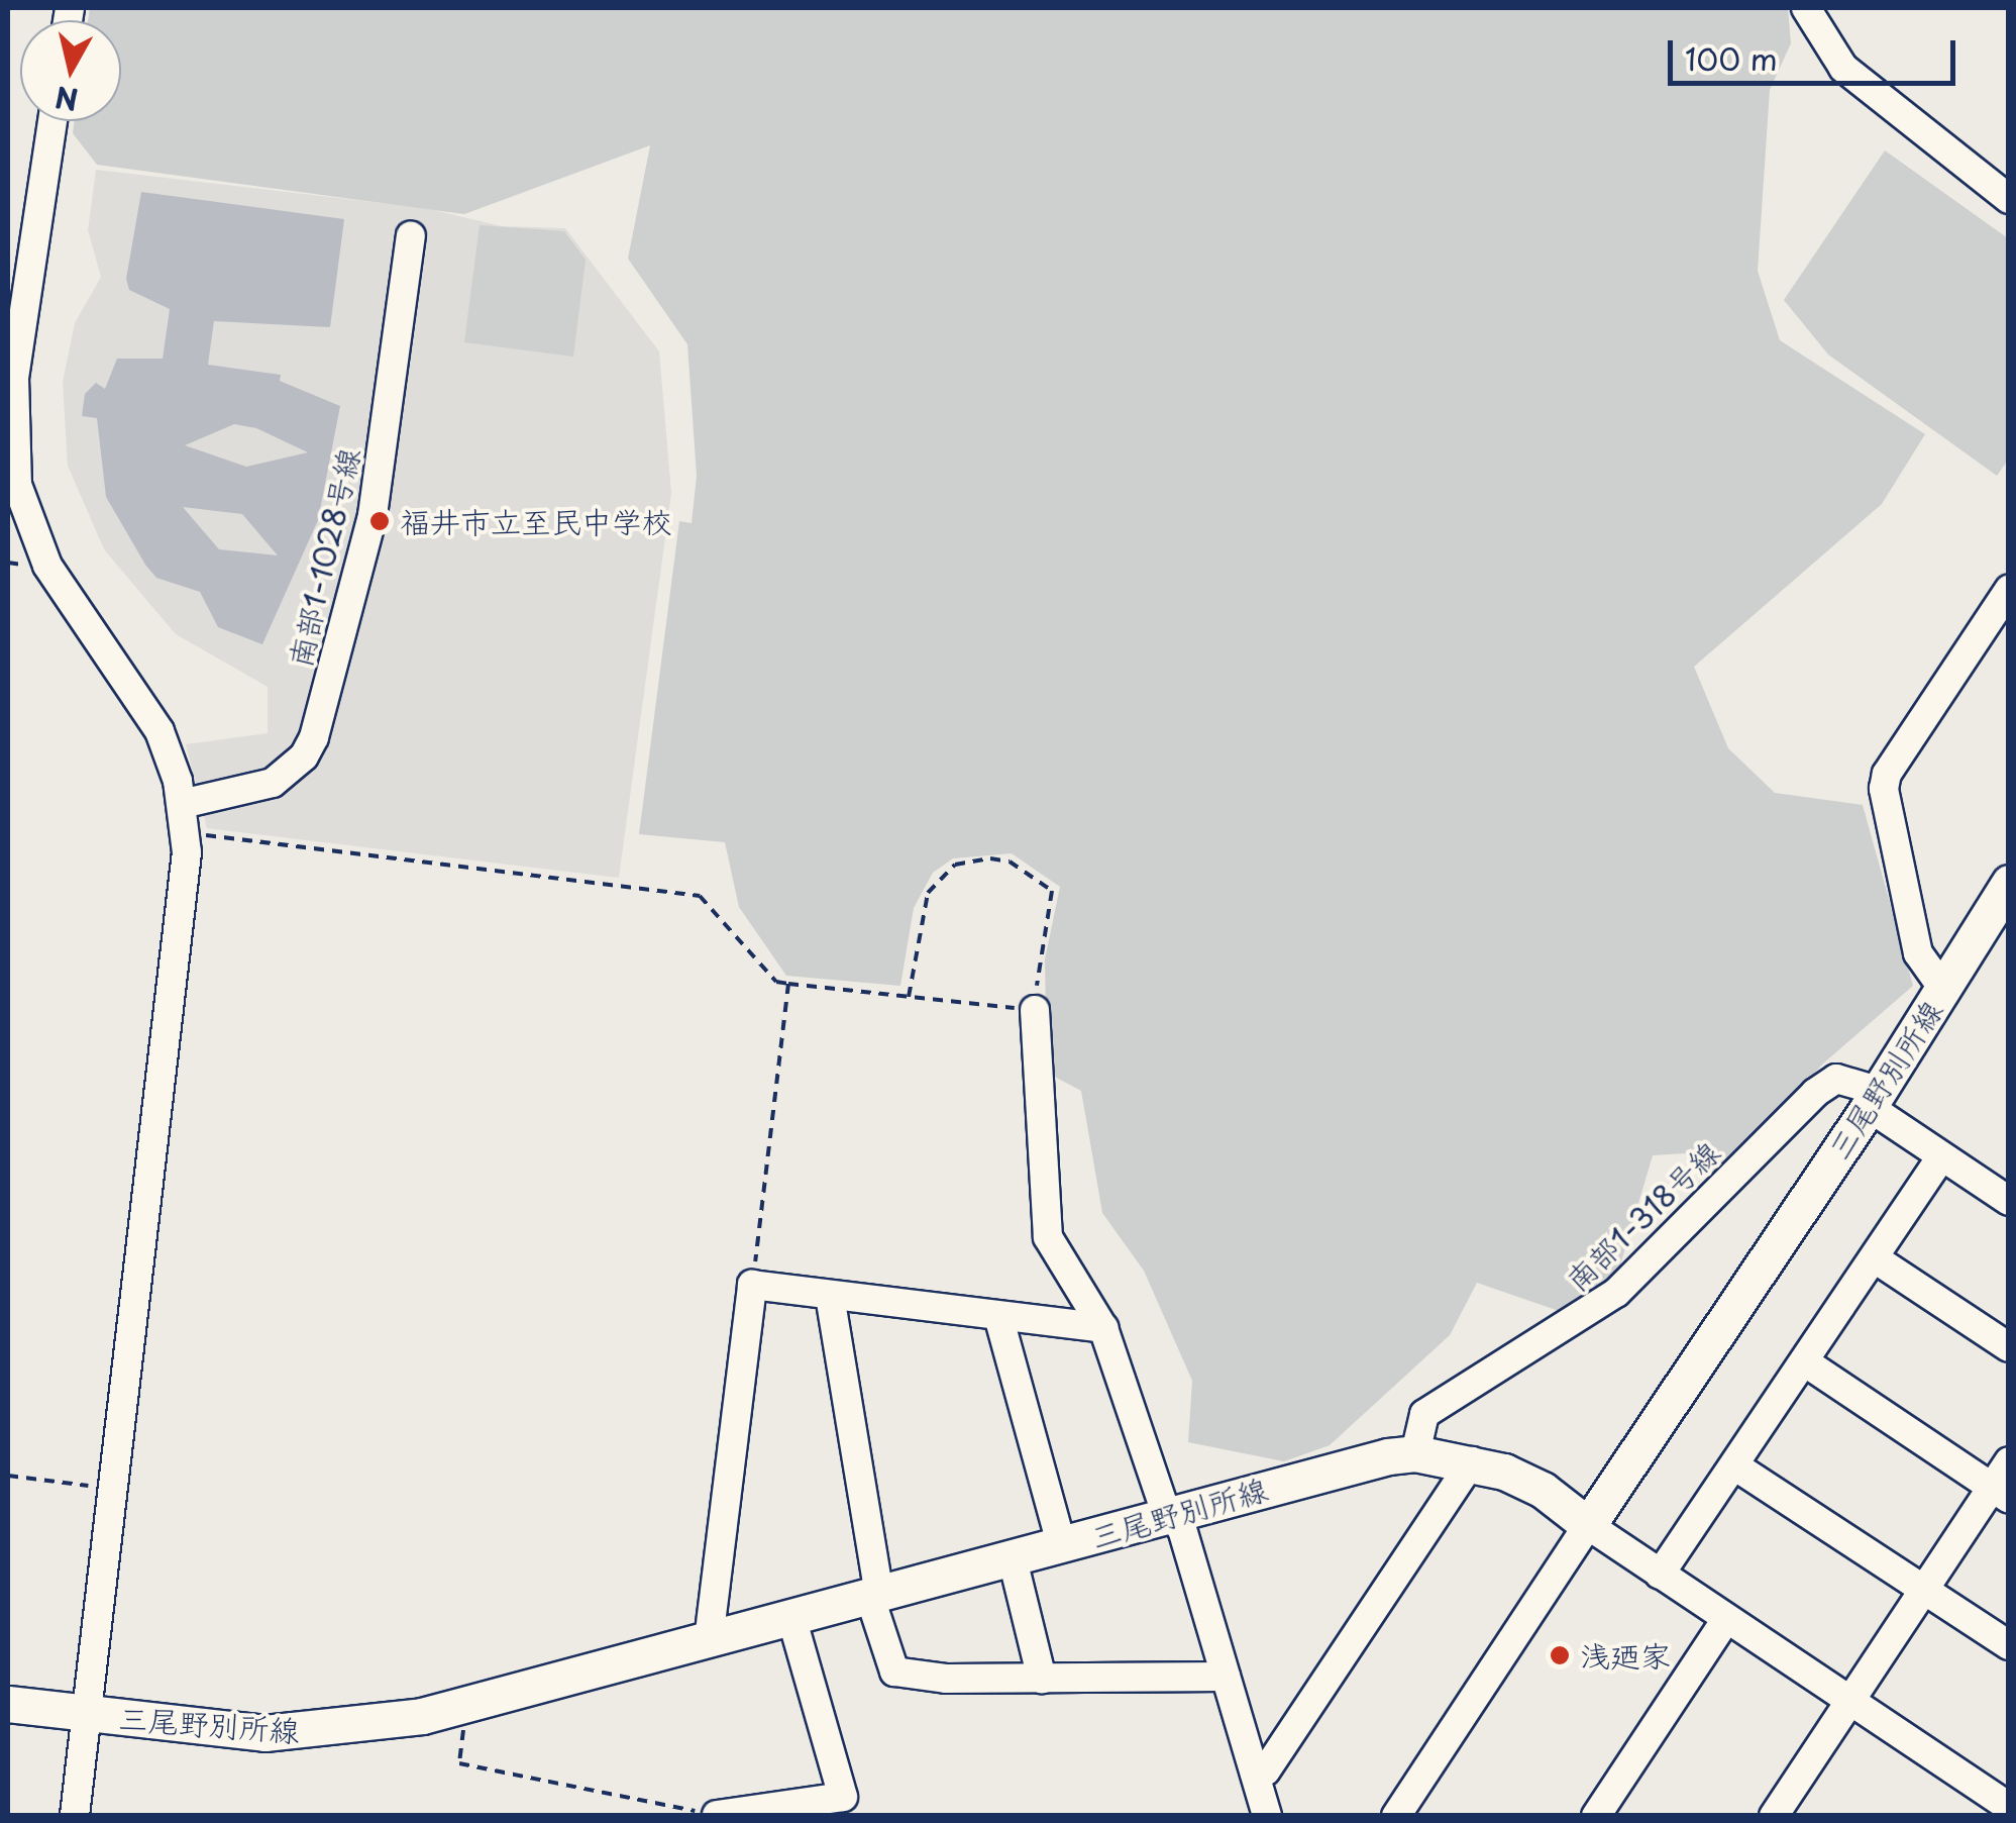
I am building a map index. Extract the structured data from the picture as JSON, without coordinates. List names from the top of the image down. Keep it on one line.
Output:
{"streets":{"main road":["三尾野別所線"],"street":["南部1-1028号線","南部1-318号線"]},"crossings":[["三尾野別所線","南部1-318号線"]],"places":["福井市立至民中学校","浅廼家"],"scale_bar":"100 m","north":"bottom"}
